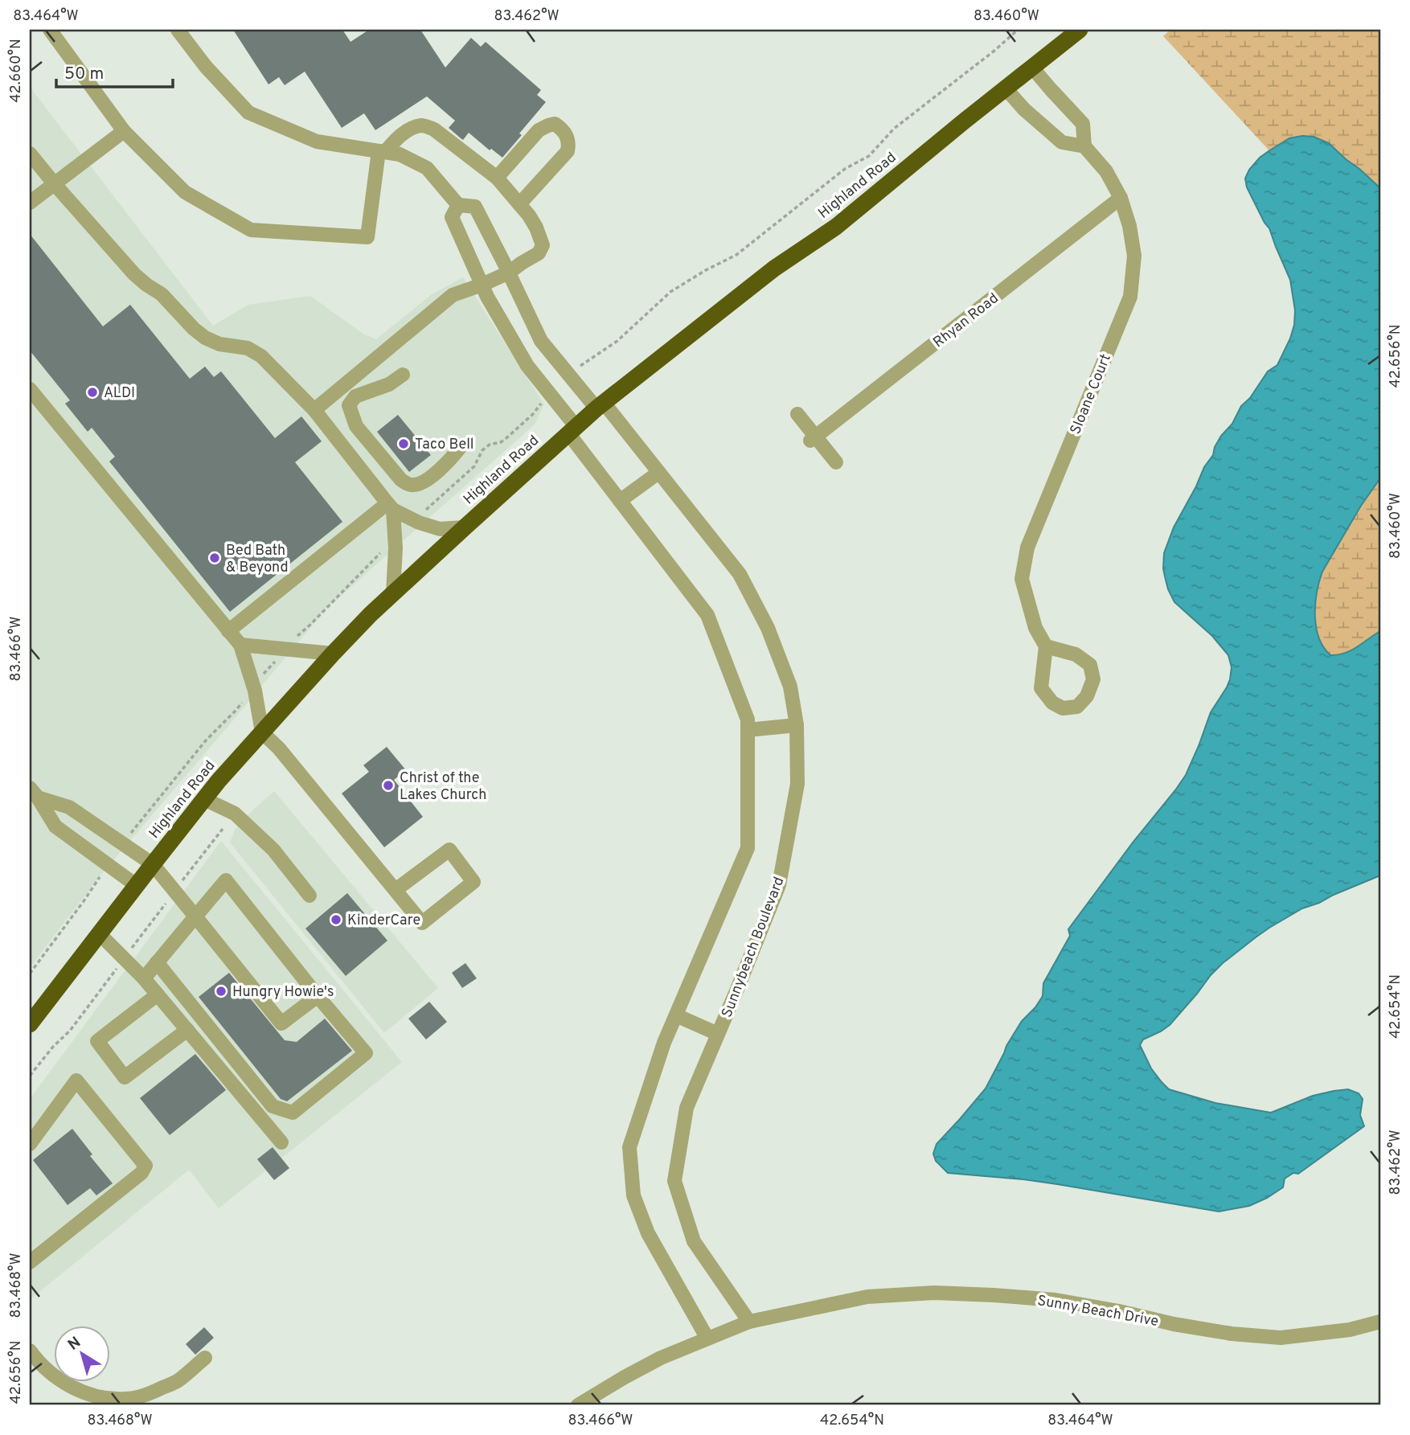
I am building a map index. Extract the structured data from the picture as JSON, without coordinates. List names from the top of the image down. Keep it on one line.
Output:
{"streets":{"highway":["Highland Road"],"street":["Rhyan Road","Sloane Court","Sunnybeach Boulevard","Sunny Beach Drive"]},"crossings":[["Highland Road","Sloane Court"],["Highland Road","Sunnybeach Boulevard"],["Rhyan Road","Sloane Court"],["Sunnybeach Boulevard","Sunny Beach Drive"]],"places":["ALDI","Taco Bell","Bed Bath & Beyond","Christ of the Lakes Church","KinderCare","Hungry Howie's"],"scale_bar":"50 m","north":"top left","coordinates":["83.464°W","83.462°W","83.460°W","42.660°N","42.656°N","83.466°W","42.654°N","83.468°W"]}
